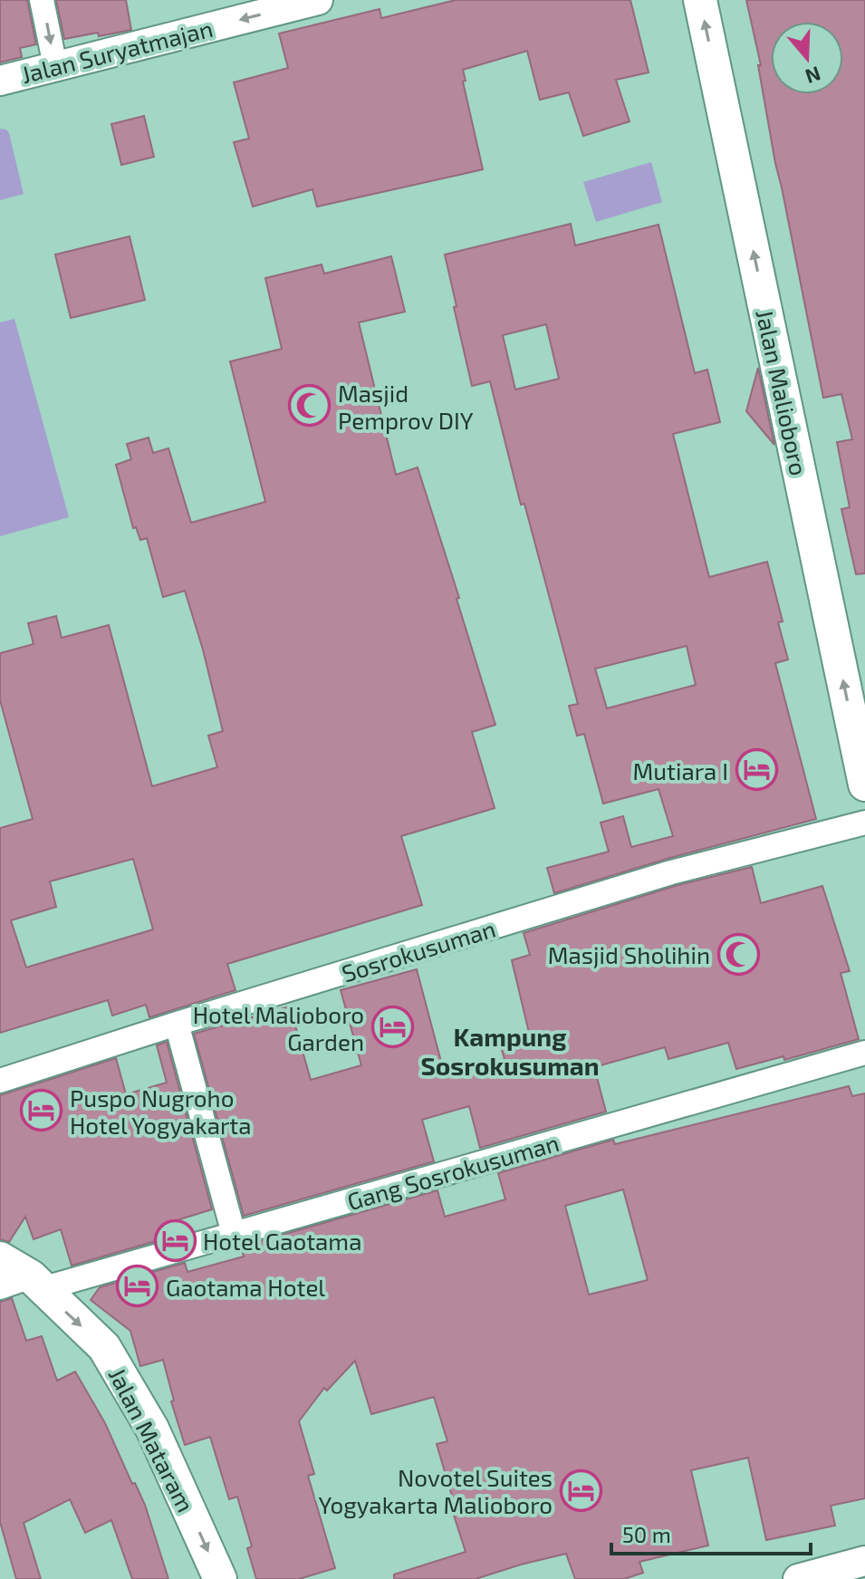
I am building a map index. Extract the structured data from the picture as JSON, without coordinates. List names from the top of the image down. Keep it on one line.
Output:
{"streets":{"main road":["Jalan Malioboro","Jalan Mataram"],"street":["Jalan Suryatmajan","Sosrokusuman","Gang Sosrokusuman"]},"crossings":[["Gang Sosrokusuman","Jalan Mataram"]],"one_way":["Jalan Suryatmajan","Jalan Malioboro","Jalan Mataram"],"districts":["Kampung Sosrokusuman"],"places":{"mosque":["Masjid Pemprov DIY","Masjid Sholihin"],"hotel":["Mutiara I","Hotel Malioboro Garden","Puspo Nugroho Hotel Yogyakarta","Hotel Gaotama","Gaotama Hotel","Novotel Suites Yogyakarta Malioboro"]},"scale_bar":"50 m","north":"bottom"}
